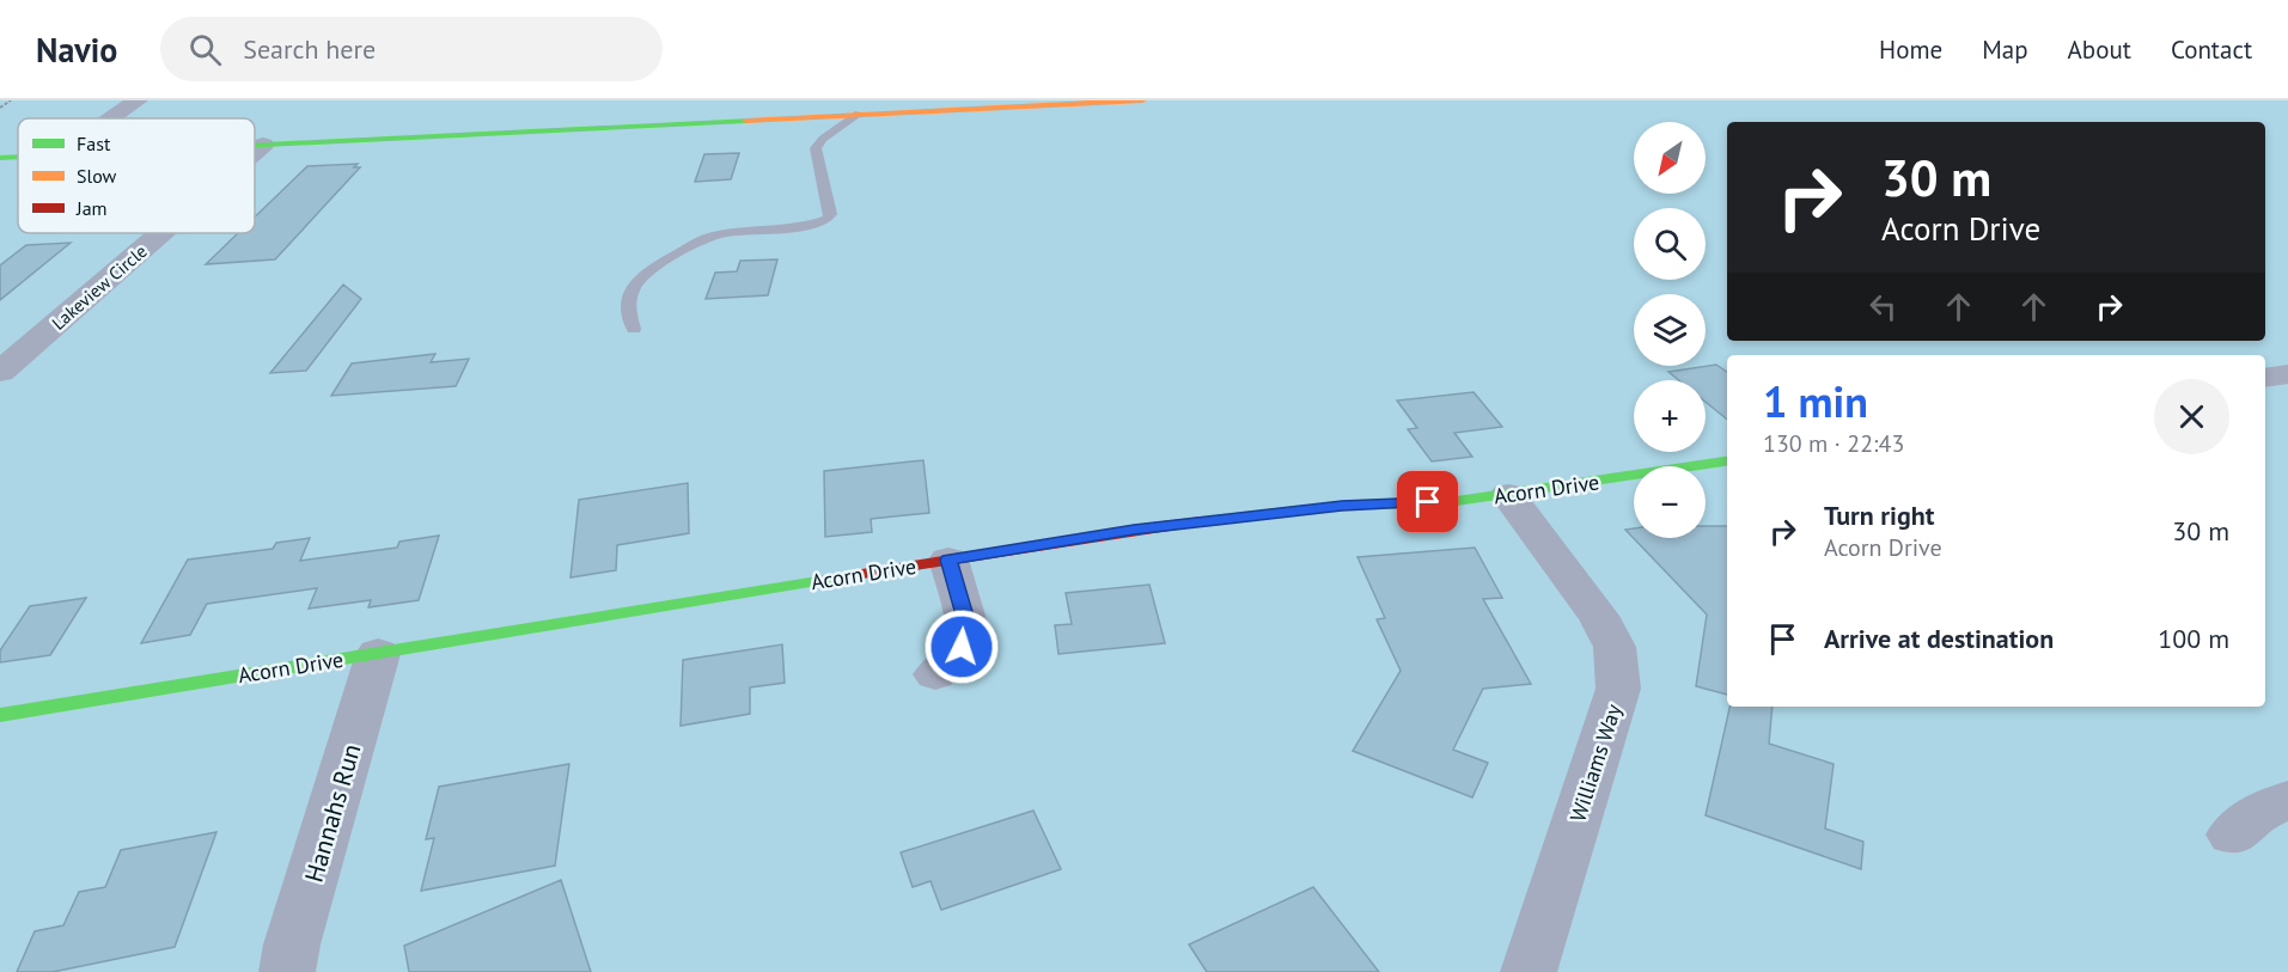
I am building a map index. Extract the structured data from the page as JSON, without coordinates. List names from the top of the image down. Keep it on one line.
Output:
{"streets":{"street":["Lakeview Circle","Acorn Drive","Williams Way","Hannahs Run"]},"crossings":[["Acorn Drive","Williams Way"],["Acorn Drive","Hannahs Run"]],"legend":["Fast","Slow","Jam"],"north":"bottom left","page":{"header":"Navio","search":"Search here","nav":["Home","Map","About","Contact"],"map_buttons":["+","−"],"turn":["30 m","Acorn Drive"],"heading":["1 min","130 m · 22:43"],"list":[{"name":"Turn right","note":"Acorn Drive","value":"30 m"},{"name":"Arrive at destination","value":"100 m"}]}}
